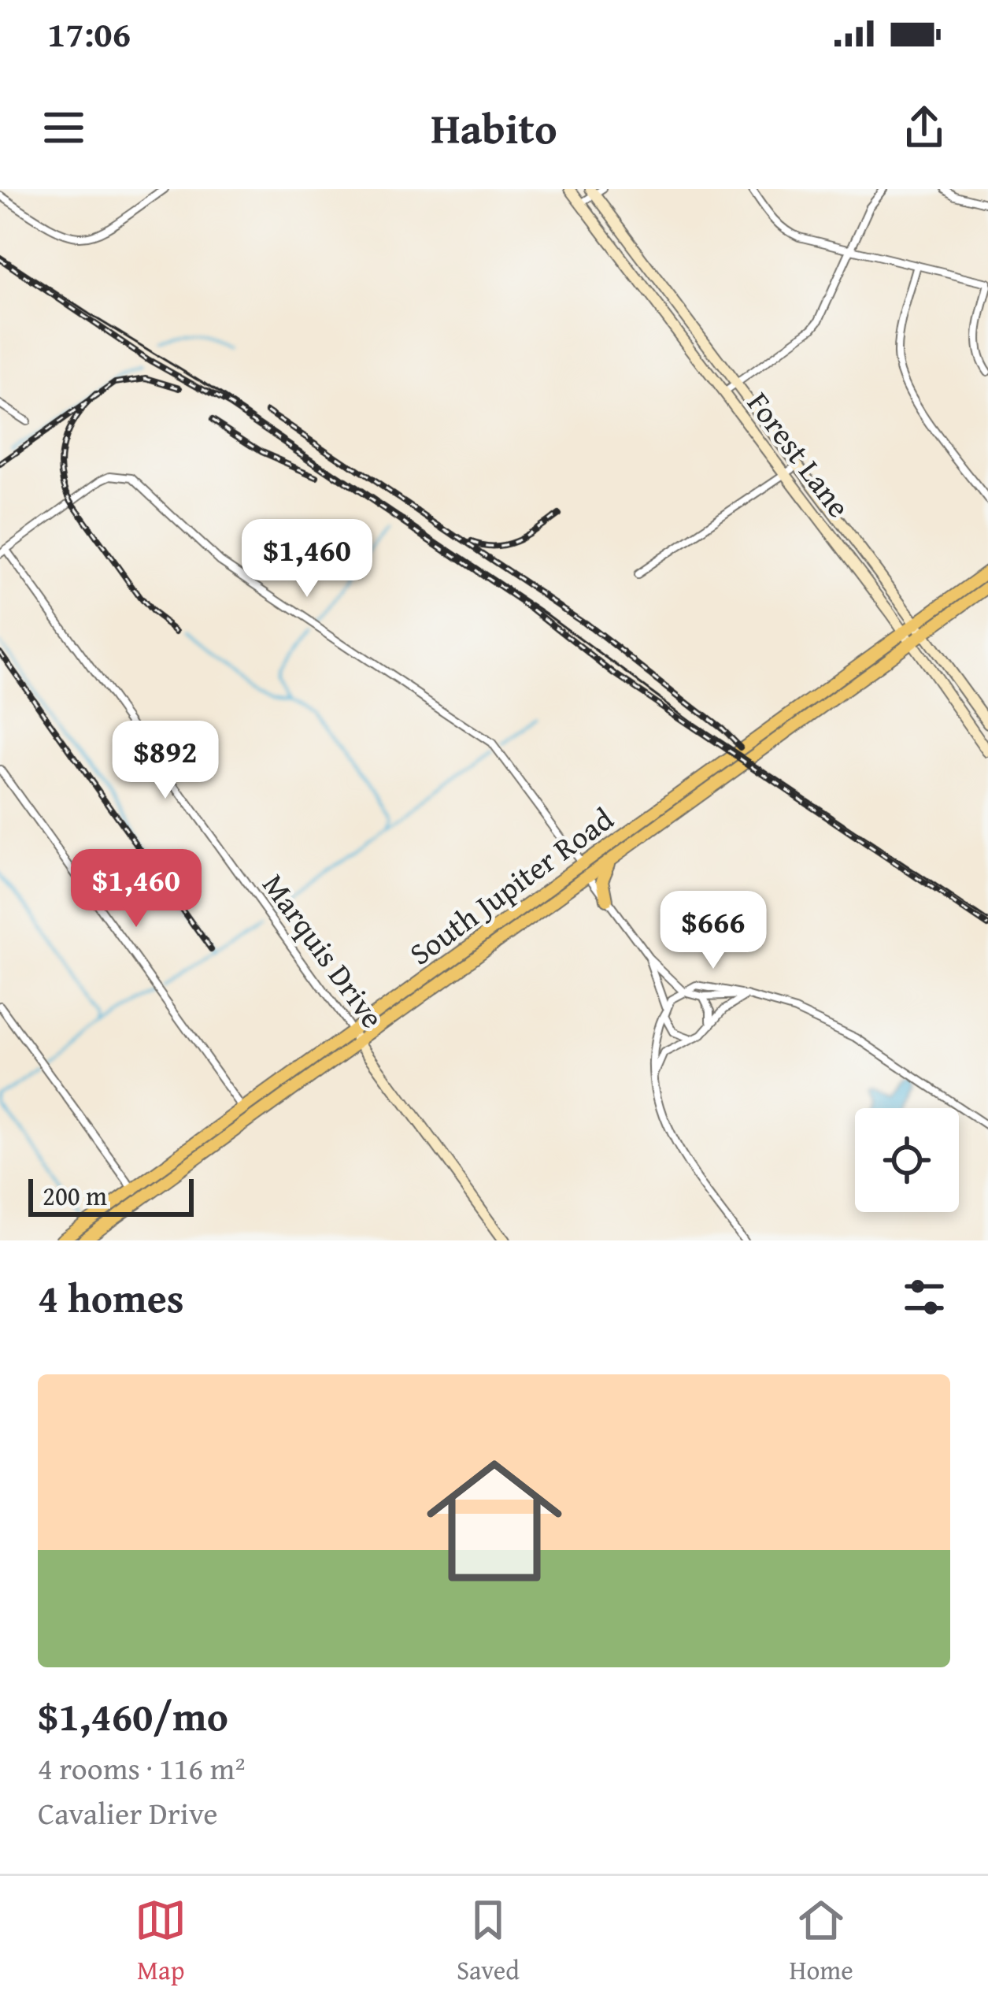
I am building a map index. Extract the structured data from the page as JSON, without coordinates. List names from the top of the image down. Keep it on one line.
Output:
{"streets":{"main road":["Forest Lane","South Jupiter Road","Marquis Drive"]},"crossings":[["Forest Lane","South Jupiter Road"],["South Jupiter Road","Marquis Drive"]],"scale_bar":"200 m","page":{"status":"17:06","header":"Habito","price":["$1,460","$892","$1,460","$666"],"scale":"200 m","heading":"4 homes","list":[{"name":"$1,460/mo","note":"4 rooms · 116 m² · Cavalier Drive"}],"tabs":["Map","Saved","Home"]}}
